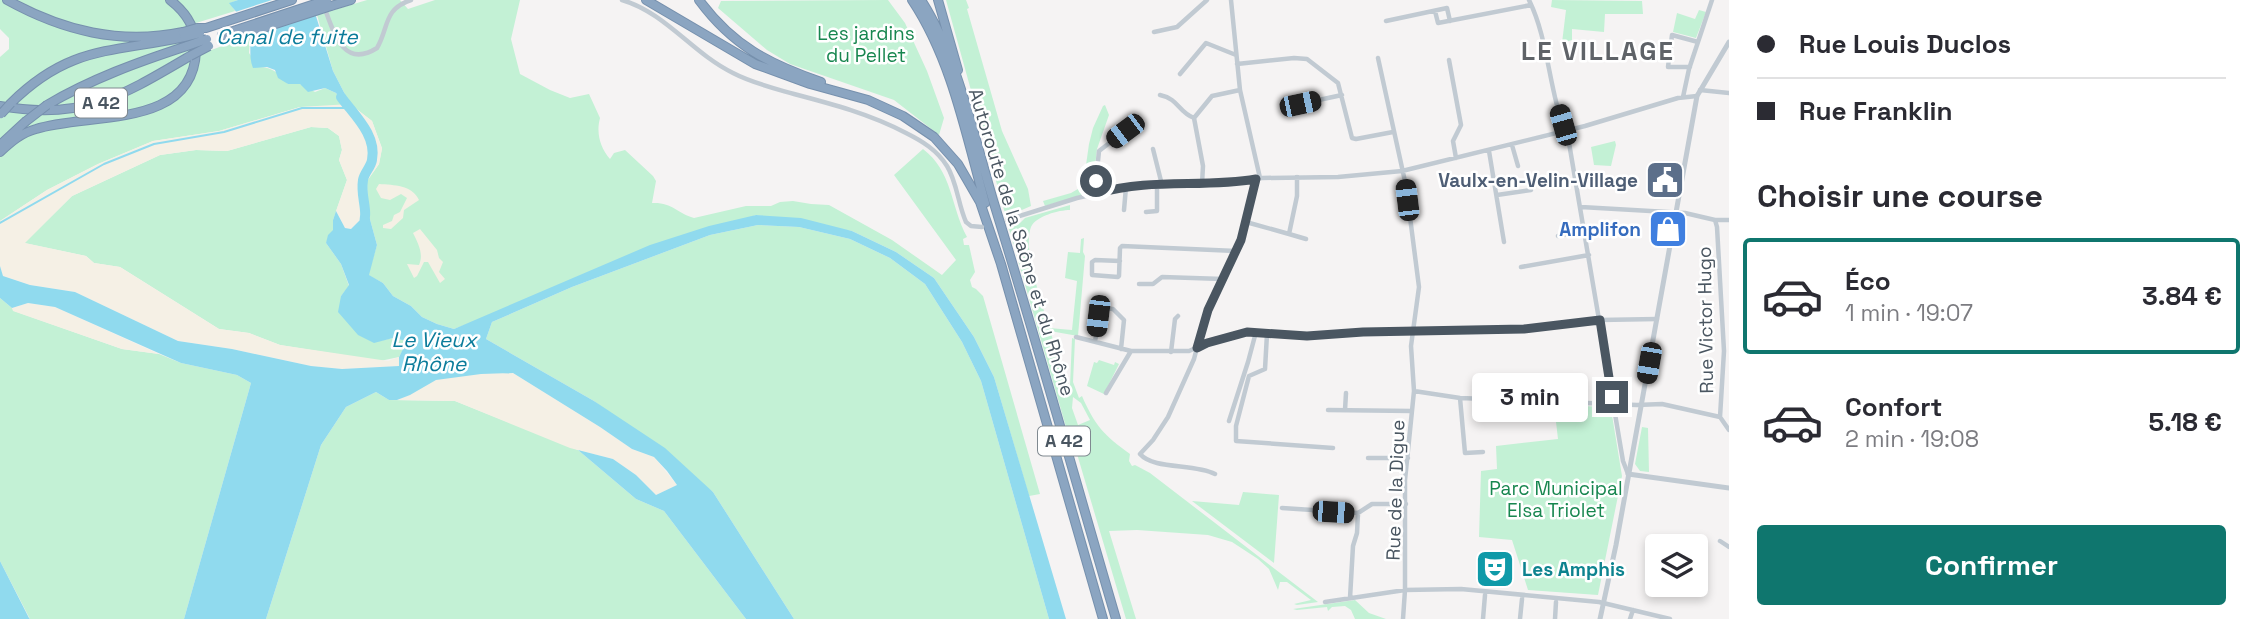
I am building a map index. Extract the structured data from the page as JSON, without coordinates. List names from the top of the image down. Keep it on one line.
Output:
{"streets":{"highway":["A 42","Autoroute de la Saône et du Rhône"],"street":["Rue Victor Hugo","Rue de la Digue"]},"districts":["LE VILLAGE"],"water":["Canal de fuite","Le Vieux Rhône"],"parks":["Les jardins du Pellet","Parc Municipal Elsa Triolet"],"places":{"public building":["Vaulx-en-Velin-Village"],"shop":["Amplifon"],"theatre":["Les Amphis"]},"page":{"banner":["Rue Louis Duclos","Rue Franklin"],"heading":"Choisir une course","list":[{"name":"Éco","note":"1 min · 19:07","value":"3.84 €"},{"name":"Confort","note":"2 min · 19:08","value":"5.18 €"}],"bubble":"3 min","buttons":"Confirmer"}}
